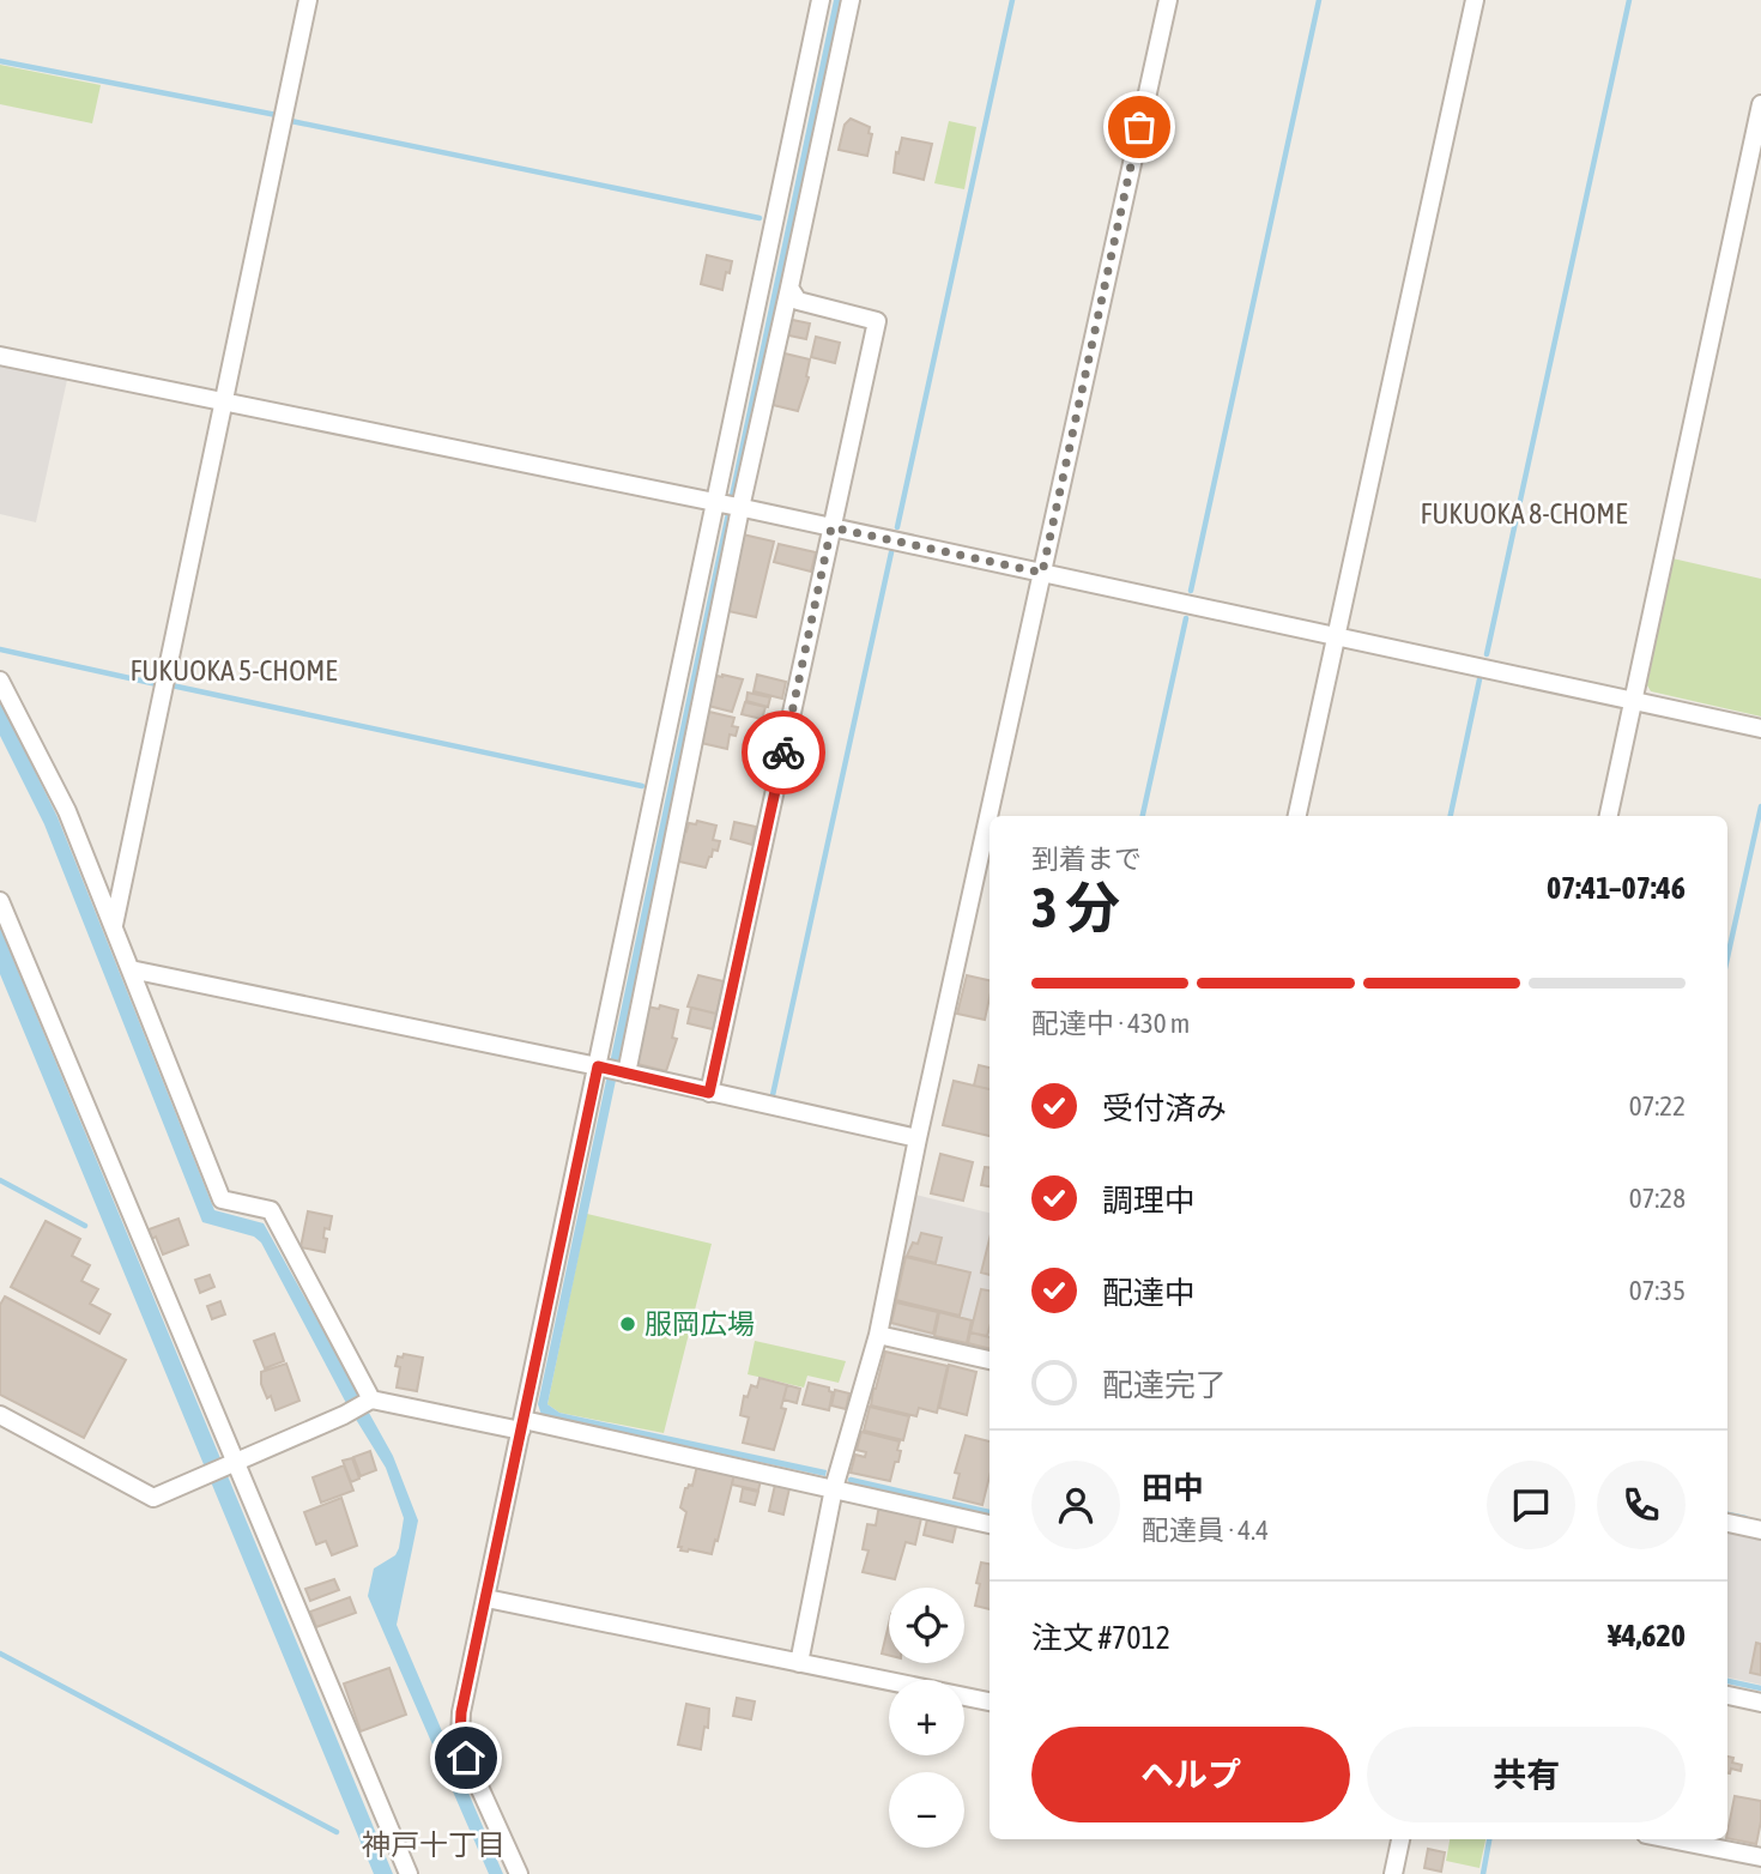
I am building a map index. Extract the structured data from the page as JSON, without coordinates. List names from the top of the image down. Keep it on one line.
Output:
{"districts":["FUKUOKA 8-CHOME","FUKUOKA 5-CHOME","神戸十丁目"],"places":["服岡広場"],"page":{"heading":["3 分","到着まで","07:41–07:46"],"panel":["田中","配達員 · 4.4","注文 #7012","¥4,620"],"bar":"配達中 · 430 m","list":[["受付済み","07:22"],["調理中","07:28"],["配達中","07:35"],"配達完了"],"map_buttons":["+","−"],"buttons":["ヘルプ","共有"]}}
